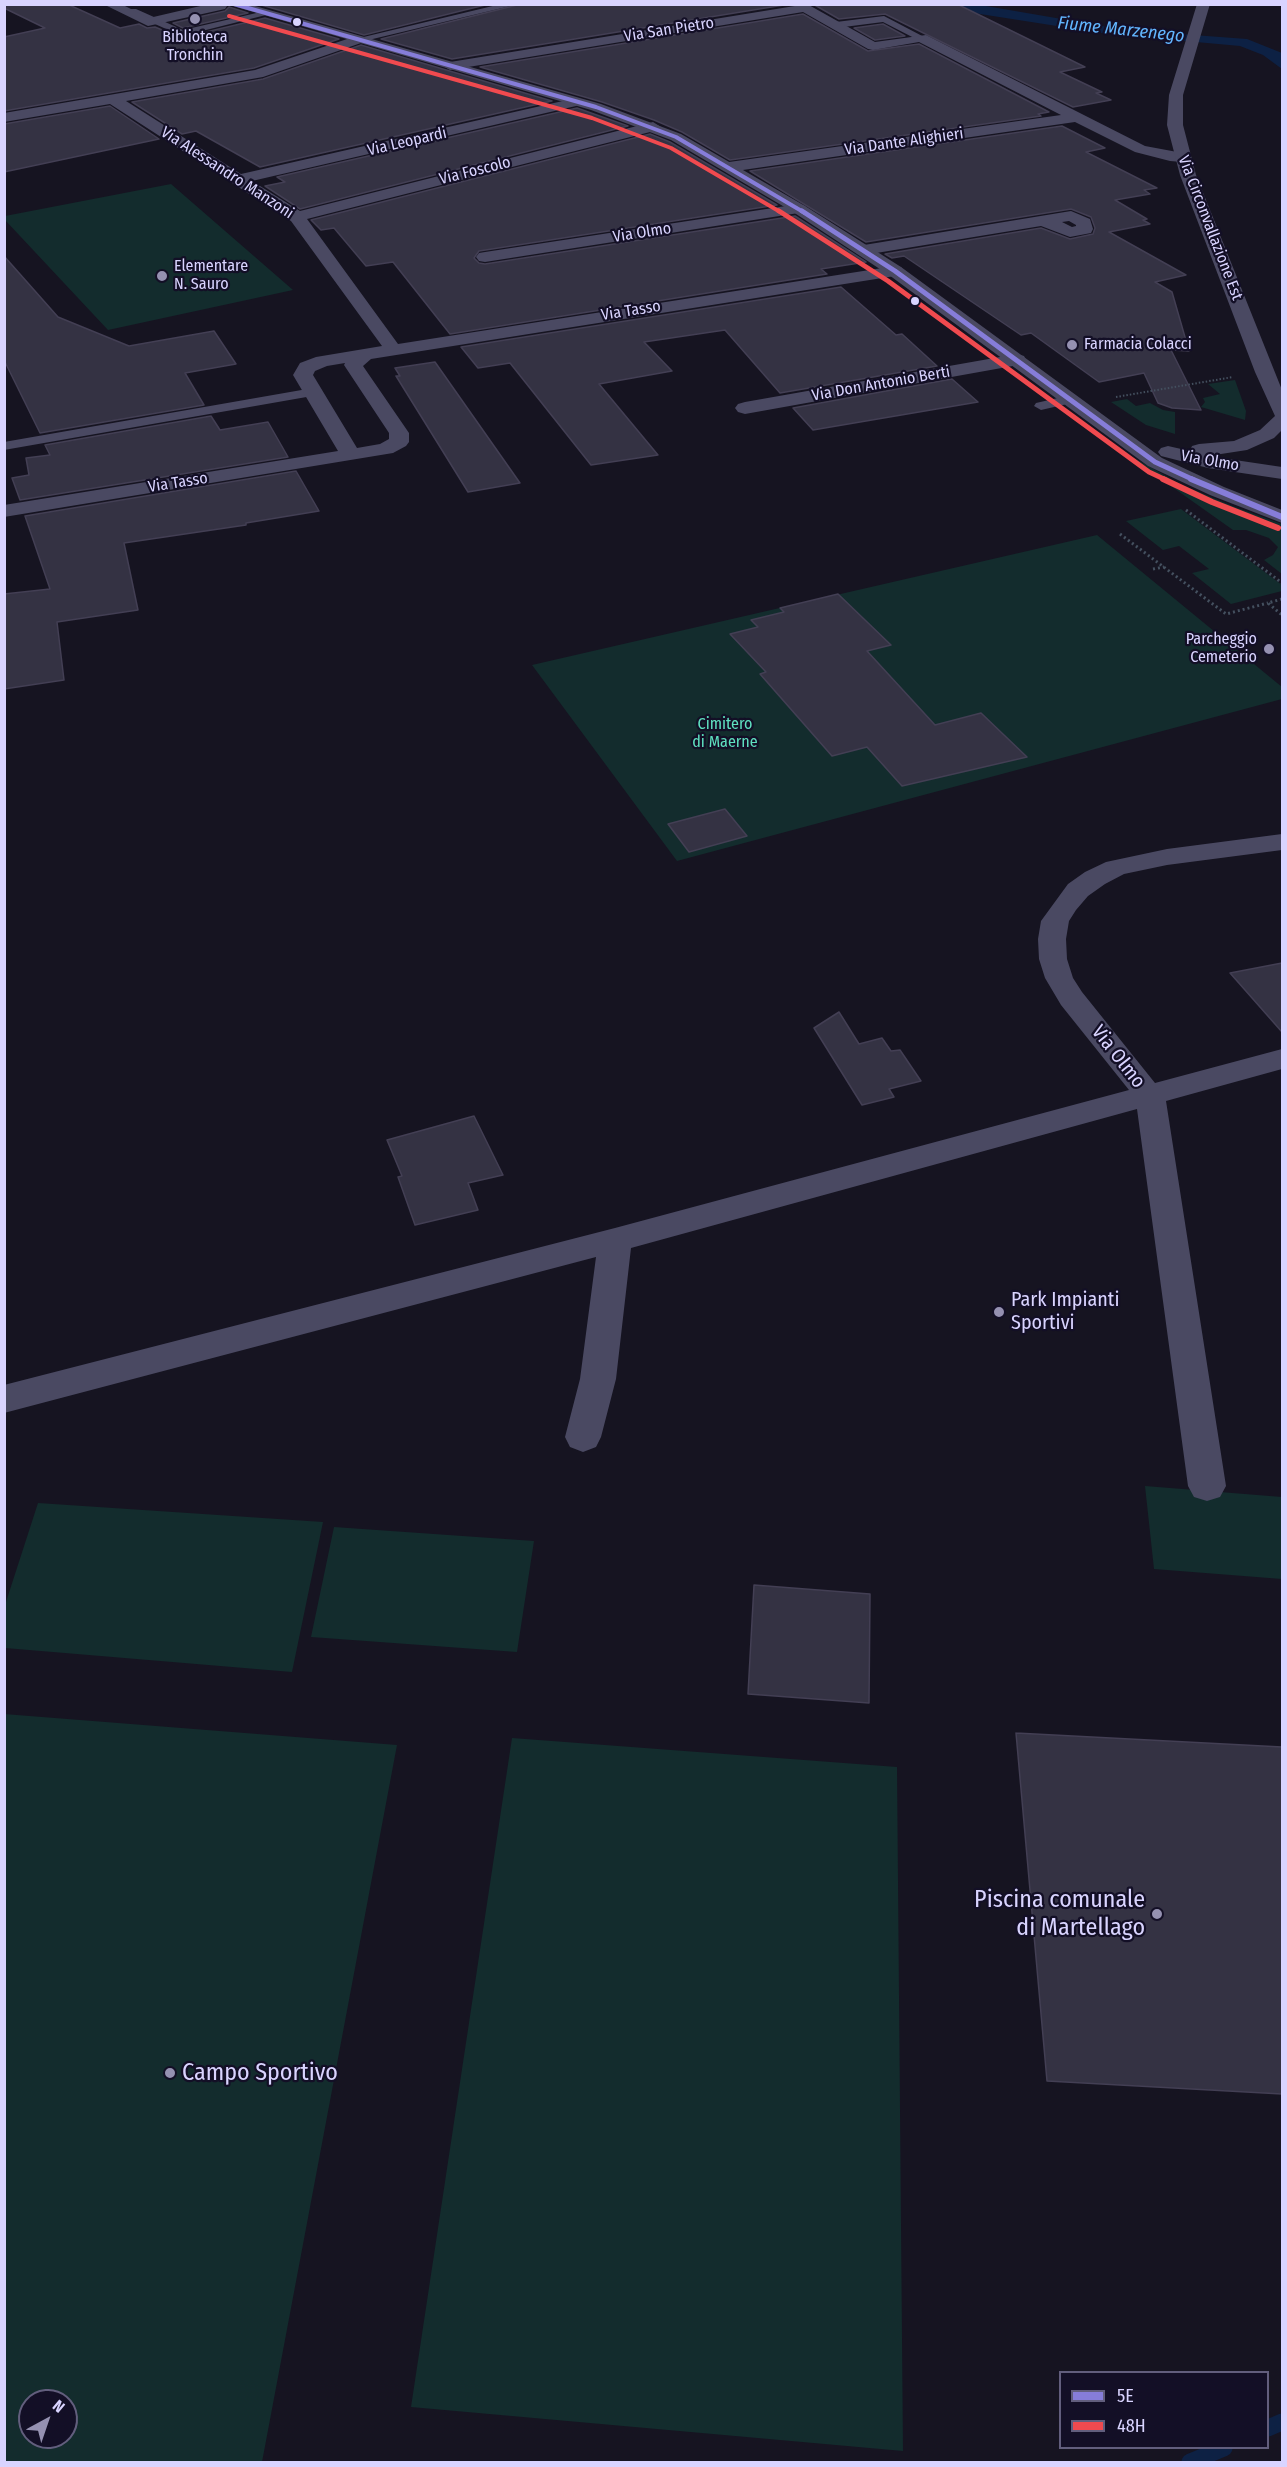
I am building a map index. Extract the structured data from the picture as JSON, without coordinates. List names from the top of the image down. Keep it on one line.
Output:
{"streets":{"street":["Via San Pietro","Via Leopardi","Via Dante Alighieri","Via Foscolo","Via Alessandro Manzoni","Via Circonvallazione Est","Via Olmo","Via Tasso","Via Don Antonio Berti"]},"crossings":[["Via San Pietro","Via Olmo"],["Via Leopardi","Via Alessandro Manzoni"],["Via Leopardi","Via Olmo"],["Via Dante Alighieri","Via Olmo"],["Via Foscolo","Via Alessandro Manzoni"],["Via Foscolo","Via Olmo"],["Via Alessandro Manzoni","Via Tasso"],["Via Olmo","Via Tasso"],["Via Olmo","Via Don Antonio Berti"]],"water":["Fiume Marzenego"],"parks":["Cimitero di Maerne"],"places":["Biblioteca Tronchin","Elementare N. Sauro","Farmacia Colacci","Parcheggio Cemeterio","Park Impianti Sportivi","Piscina comunale di Martellago","Campo Sportivo"],"lines":["transit line 5E","transit line 48H"],"legend":["5E","48H"],"north":"top right"}
